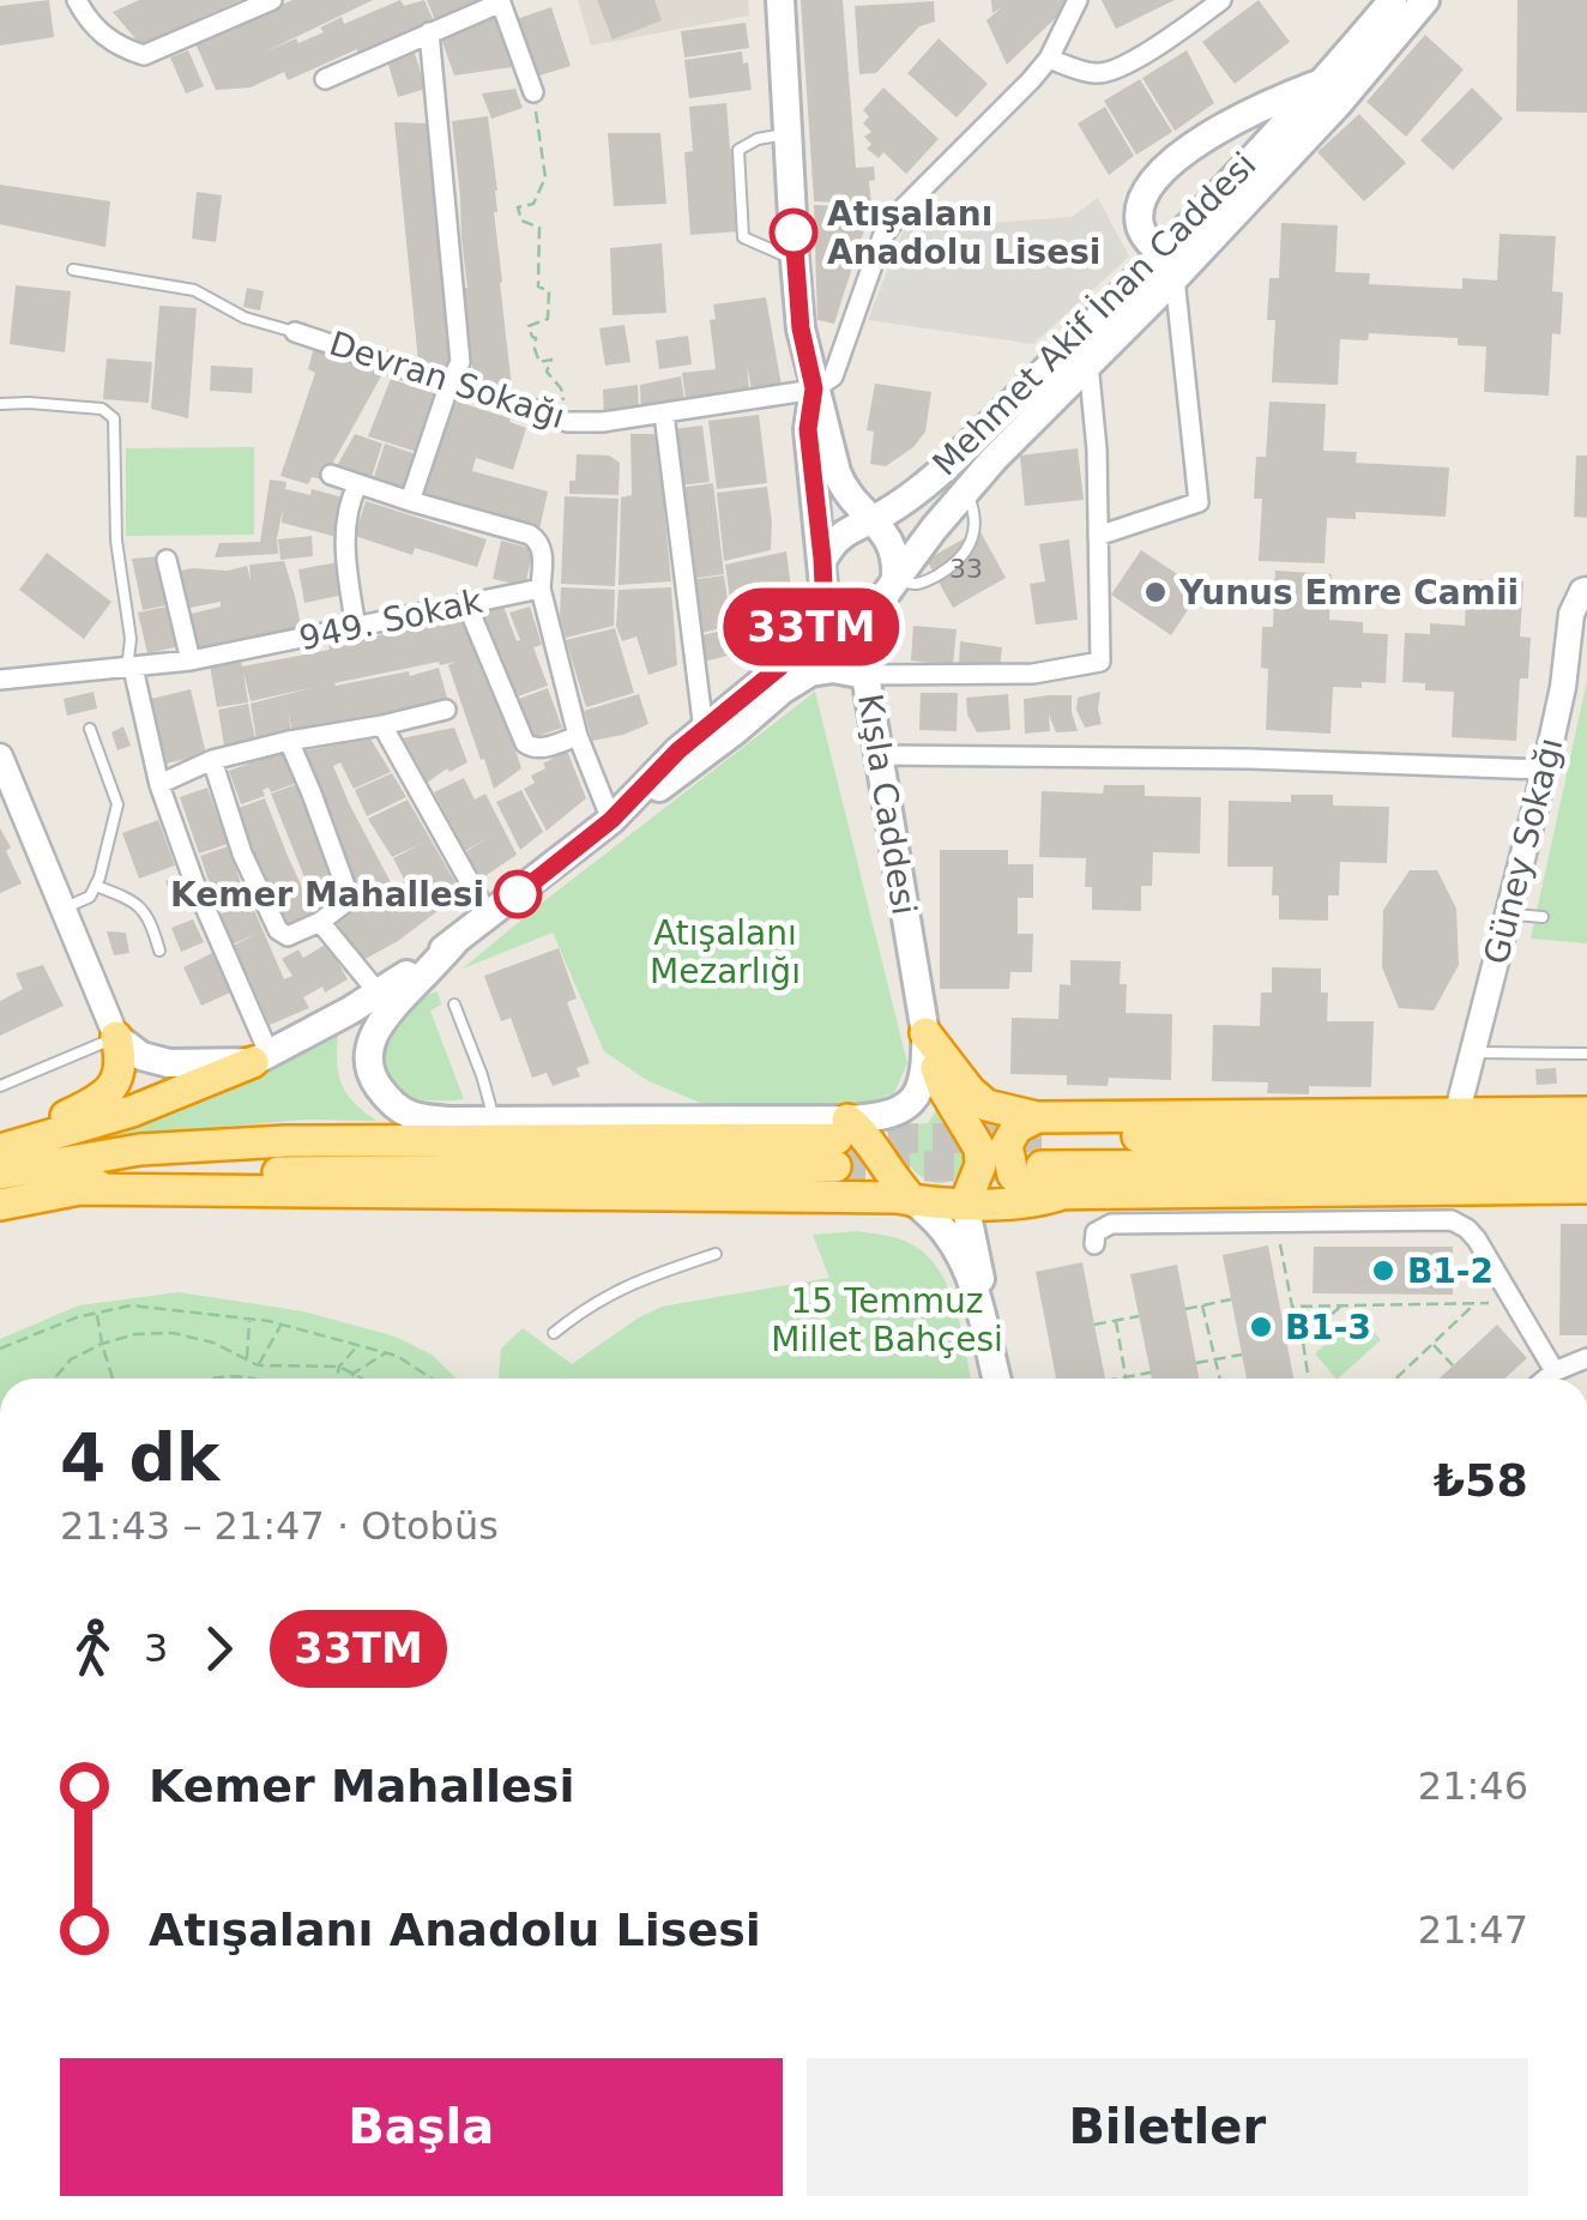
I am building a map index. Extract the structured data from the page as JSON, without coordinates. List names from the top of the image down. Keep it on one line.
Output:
{"streets":{"main road":["Mehmet Akif İnan Caddesi","Kışla Caddesi"],"street":["Devran Sokağı","949. Sokak","Güney Sokağı"]},"crossings":[["Mehmet Akif İnan Caddesi","Kışla Caddesi"]],"parks":["Atışalanı Mezarlığı","15 Temmuz Millet Bahçesi"],"places":["Atışalanı Anadolu Lisesi","Yunus Emre Camii","Kemer Mahallesi","B1-2","B1-3"],"lines":["bus line 33TM"],"house_numbers":["33"],"page":{"on_map":"33TM","heading":["4 dk","21:43 – 21:47 · Otobüs","₺58"],"legs":["3","33TM"],"list":[{"name":"Kemer Mahallesi","value":"21:46"},{"name":"Atışalanı Anadolu Lisesi","value":"21:47"}],"buttons":["Başla","Biletler"]}}
